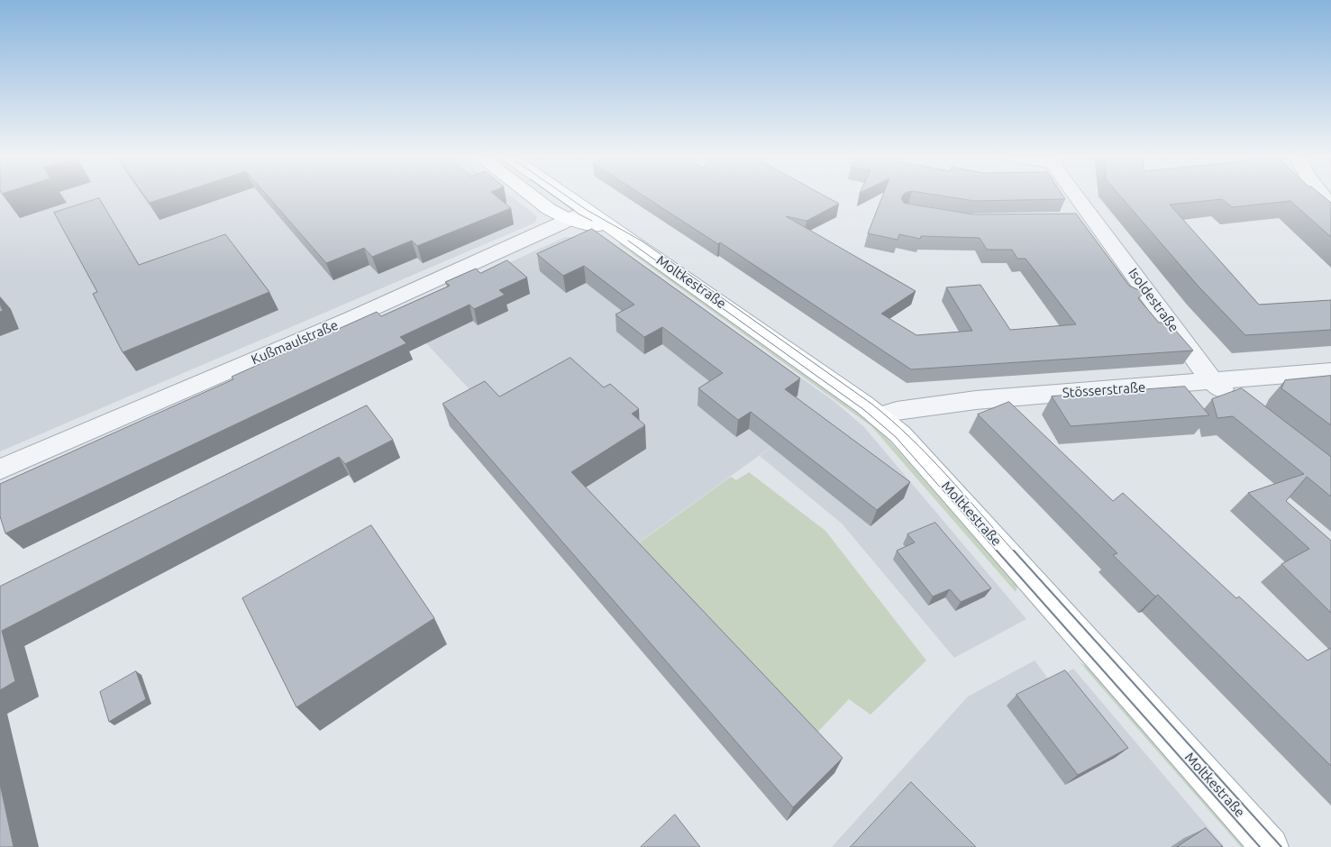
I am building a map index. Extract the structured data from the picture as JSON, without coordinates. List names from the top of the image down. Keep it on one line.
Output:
{"streets":{"main road":["Moltkestraße"],"street":["Isoldestraße","Kußmaulstraße","Stösserstraße"]},"crossings":[["Moltkestraße","Kußmaulstraße"],["Moltkestraße","Stösserstraße"],["Isoldestraße","Stösserstraße"]]}
